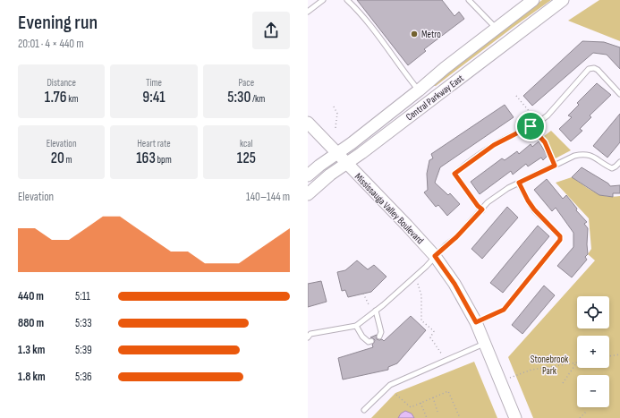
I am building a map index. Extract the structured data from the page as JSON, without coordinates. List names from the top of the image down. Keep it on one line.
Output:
{"streets":{"street":["Central Parkway East","Mississauga Valley Boulevard"]},"crossings":[["Central Parkway East","Mississauga Valley Boulevard"]],"parks":["Stonebrook Park"],"places":["Metro"],"page":{"heading":["Evening run","20:01 · 4 × 440 m"],"stats":[["Distance","1.76 km"],["Time","9:41"],["Pace","5:30 /km"],["Elevation","20 m"],["Heart rate","163 bpm"],["kcal","125"]],"chart":["Elevation","140–144 m"],"list":[{"name":"440 m","note":"5:11"},{"name":"880 m","note":"5:33"},{"name":"1.3 km","note":"5:39"},{"name":"1.8 km","note":"5:36"}],"map_buttons":["+","−"]}}
